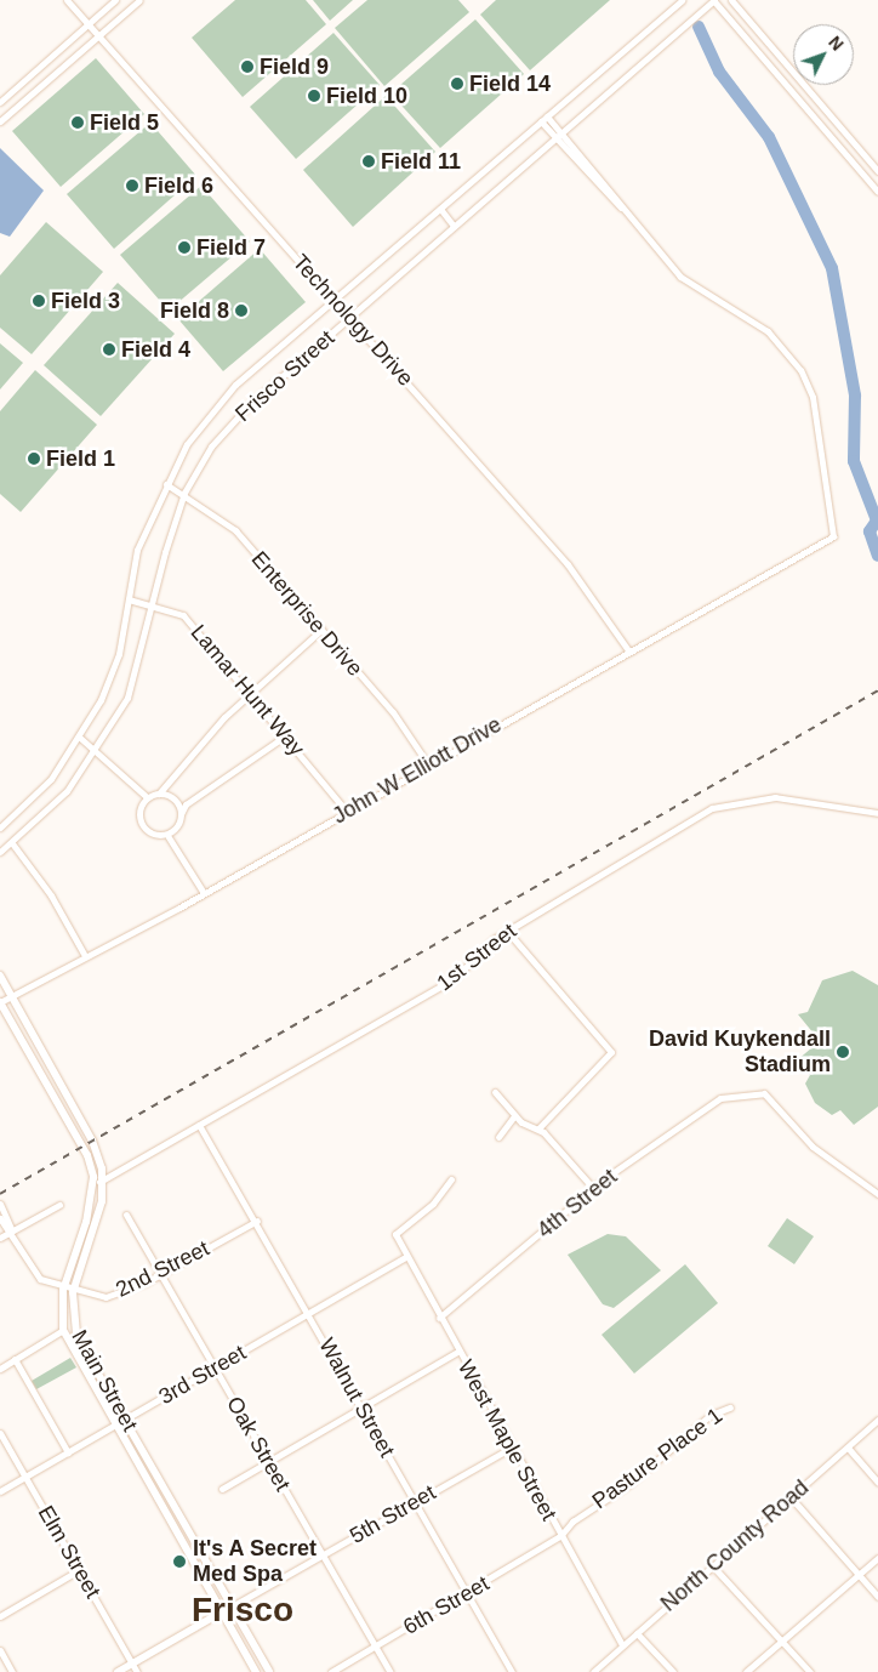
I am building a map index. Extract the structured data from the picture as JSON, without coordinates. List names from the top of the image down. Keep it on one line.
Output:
{"streets":{"main road":["Main Street","5th Street"],"street":["Technology Drive","Frisco Street","Enterprise Drive","Lamar Hunt Way","John W Elliott Drive","1st Street","4th Street","2nd Street","3rd Street","Walnut Street","West Maple Street","Oak Street","Pasture Place 1","North County Road","Elm Street","6th Street"]},"crossings":[["Technology Drive","Frisco Street"],["Technology Drive","John W Elliott Drive"],["Frisco Street","Enterprise Drive"],["Frisco Street","Lamar Hunt Way"],["Enterprise Drive","John W Elliott Drive"],["Lamar Hunt Way","John W Elliott Drive"],["John W Elliott Drive","Main Street"],["1st Street","Main Street"],["1st Street","Walnut Street"],["4th Street","West Maple Street"],["2nd Street","Main Street"],["2nd Street","Walnut Street"],["2nd Street","Oak Street"],["3rd Street","Main Street"],["3rd Street","Walnut Street"],["3rd Street","West Maple Street"],["3rd Street","Oak Street"],["3rd Street","Elm Street"],["Main Street","5th Street"],["Walnut Street","5th Street"],["Walnut Street","6th Street"],["West Maple Street","Pasture Place 1"],["West Maple Street","5th Street"],["West Maple Street","North County Road"],["West Maple Street","6th Street"],["Oak Street","5th Street"],["Oak Street","6th Street"],["Pasture Place 1","6th Street"],["5th Street","Elm Street"]],"districts":["Frisco"],"places":["Field 9","Field 14","Field 10","Field 5","Field 11","Field 6","Field 7","Field 3","Field 8","Field 4","Field 1","David Kuykendall Stadium","It's A Secret Med Spa"],"north":"top right"}
